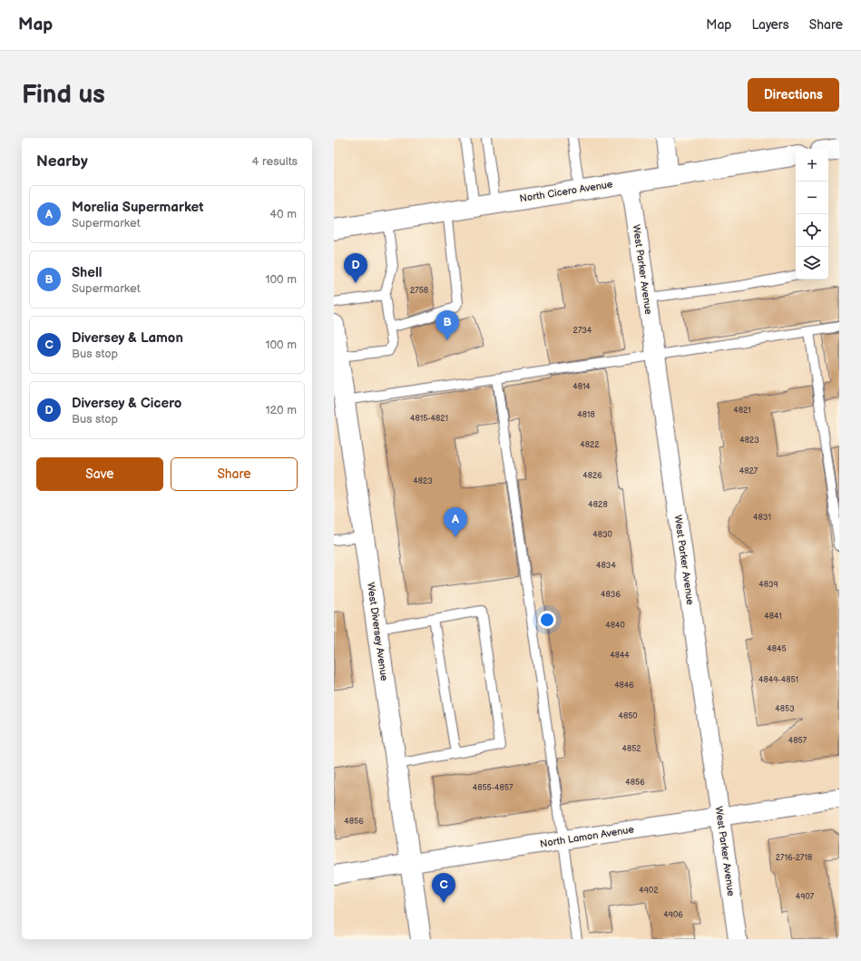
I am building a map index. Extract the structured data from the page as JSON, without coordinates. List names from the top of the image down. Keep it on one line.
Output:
{"streets":{"main road":["North Cicero Avenue","West Diversey Avenue"],"street":["West Parker Avenue","North Lamon Avenue"]},"crossings":[["North Cicero Avenue","West Parker Avenue"],["West Parker Avenue","North Lamon Avenue"],["West Diversey Avenue","North Lamon Avenue"]],"house_numbers":["2758","2734","4814","4821","4818","4815-4821","4823","4822","4827","4826","4823","4828","4831","4830","4834","4839","4836","4841","4840","4845","4844","4849-4851","4846","4853","4850","4857","4852","4856","4855-4857","4856","2716-2718","4902","4907","4906"],"page":{"header":"Map","nav":["Map","Layers","Share"],"buttons":["Directions",["Save","Share"]],"title":"Find us","heading":["Nearby","4 results"],"map_buttons":["+","−"],"list":[{"mark":"A","name":"Morelia Supermarket","note":"Supermarket","value":"40 m"},{"mark":"B","name":"Shell","note":"Supermarket","value":"100 m"},{"mark":"C","name":"Diversey & Lamon","note":"Bus stop","value":"100 m"},{"mark":"D","name":"Diversey & Cicero","note":"Bus stop","value":"120 m"}],"pins":["D","B","A","C"]}}
